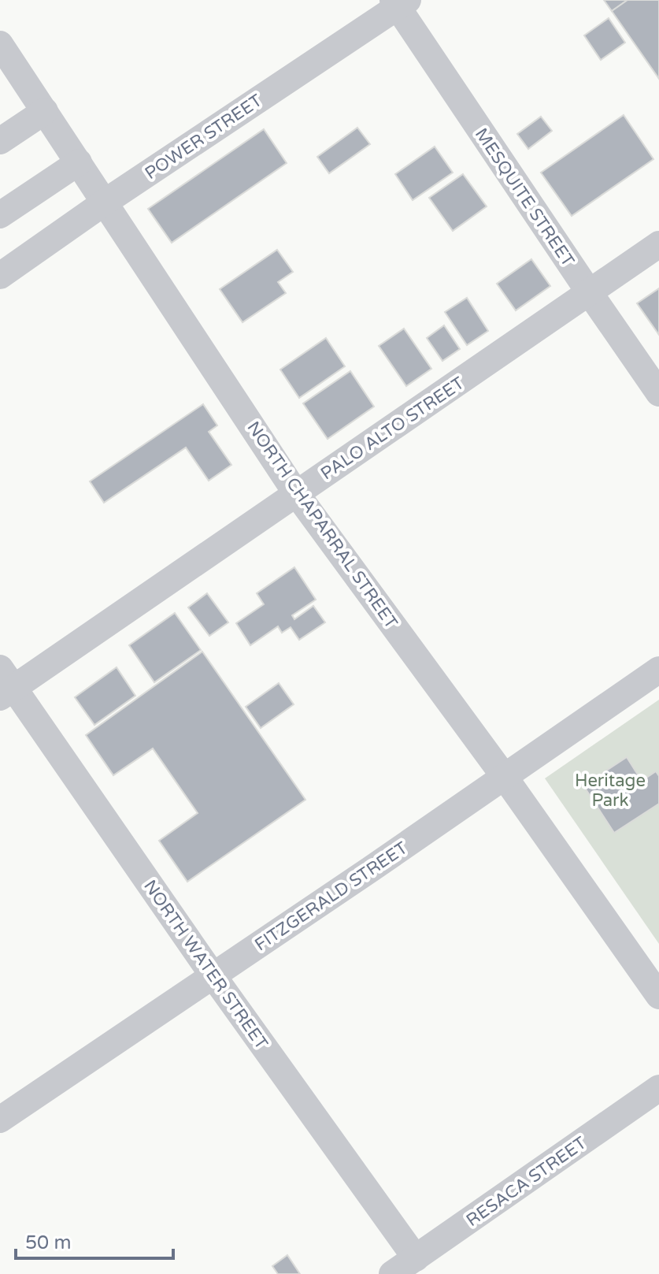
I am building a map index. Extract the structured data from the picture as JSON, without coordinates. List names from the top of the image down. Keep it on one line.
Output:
{"streets":{"street":["POWER STREET","MESQUITE STREET","PALO ALTO STREET","NORTH CHAPARRAL STREET","FITZGERALD STREET","NORTH WATER STREET","RESACA STREET"]},"crossings":[["POWER STREET","MESQUITE STREET"],["POWER STREET","NORTH CHAPARRAL STREET"],["MESQUITE STREET","PALO ALTO STREET"],["PALO ALTO STREET","NORTH CHAPARRAL STREET"],["PALO ALTO STREET","NORTH WATER STREET"],["NORTH CHAPARRAL STREET","FITZGERALD STREET"],["FITZGERALD STREET","NORTH WATER STREET"],["NORTH WATER STREET","RESACA STREET"]],"parks":["Heritage Park"],"scale_bar":"50 m"}
